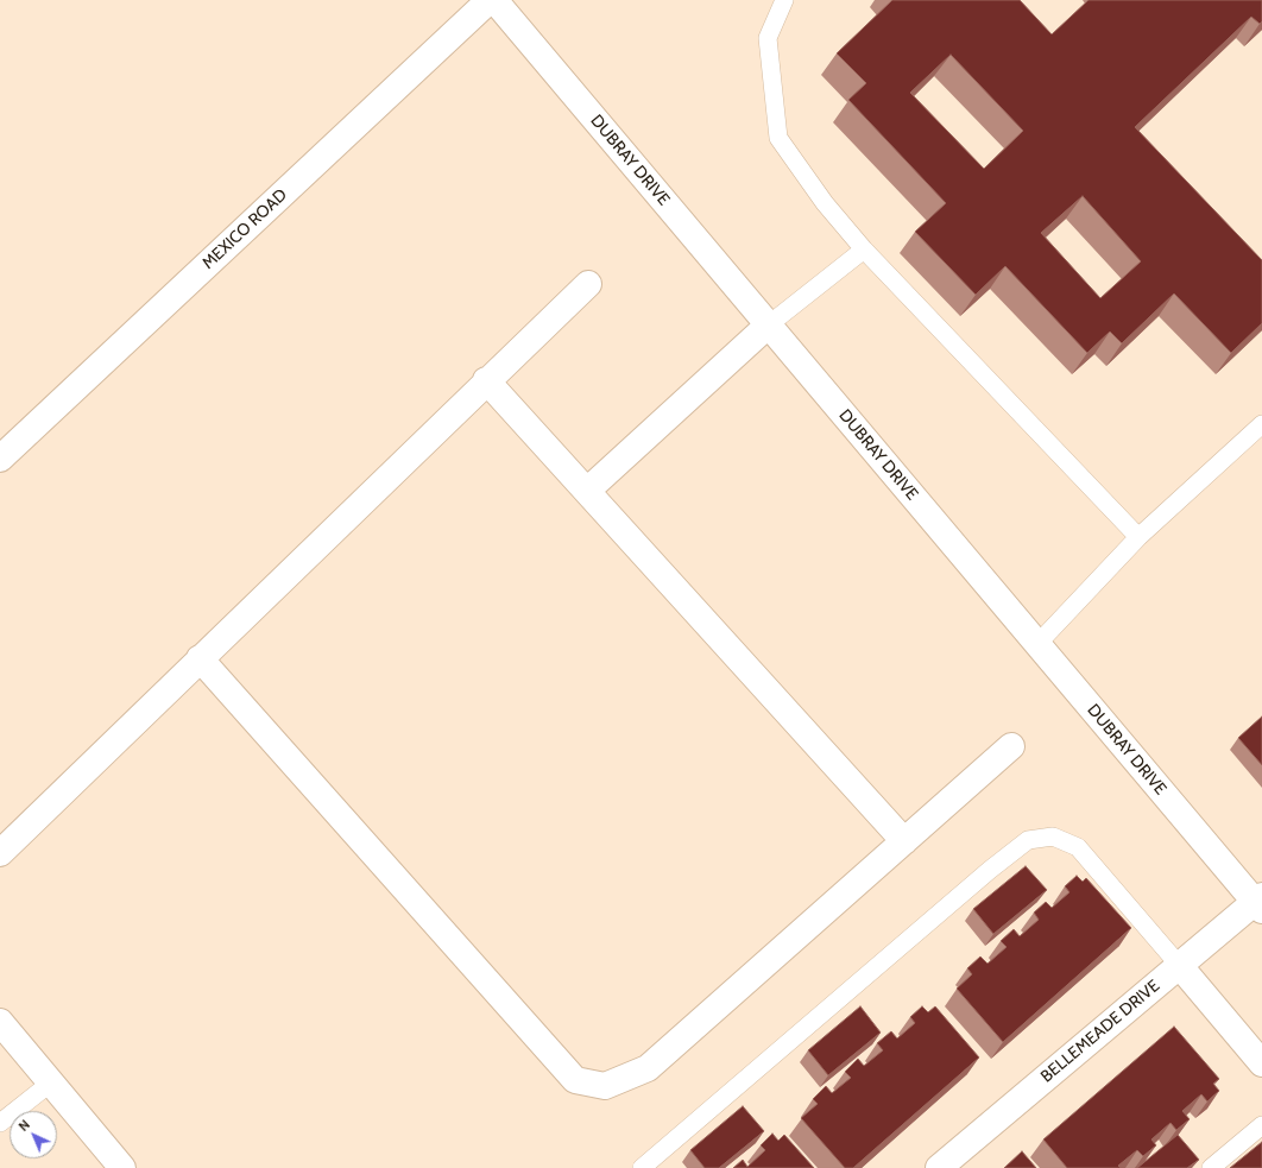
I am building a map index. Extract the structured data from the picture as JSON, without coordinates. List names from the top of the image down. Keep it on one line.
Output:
{"streets":{"street":["DUBRAY DRIVE","MEXICO ROAD","BELLEMEADE DRIVE"]},"crossings":[["DUBRAY DRIVE","BELLEMEADE DRIVE"]],"north":"top left"}
